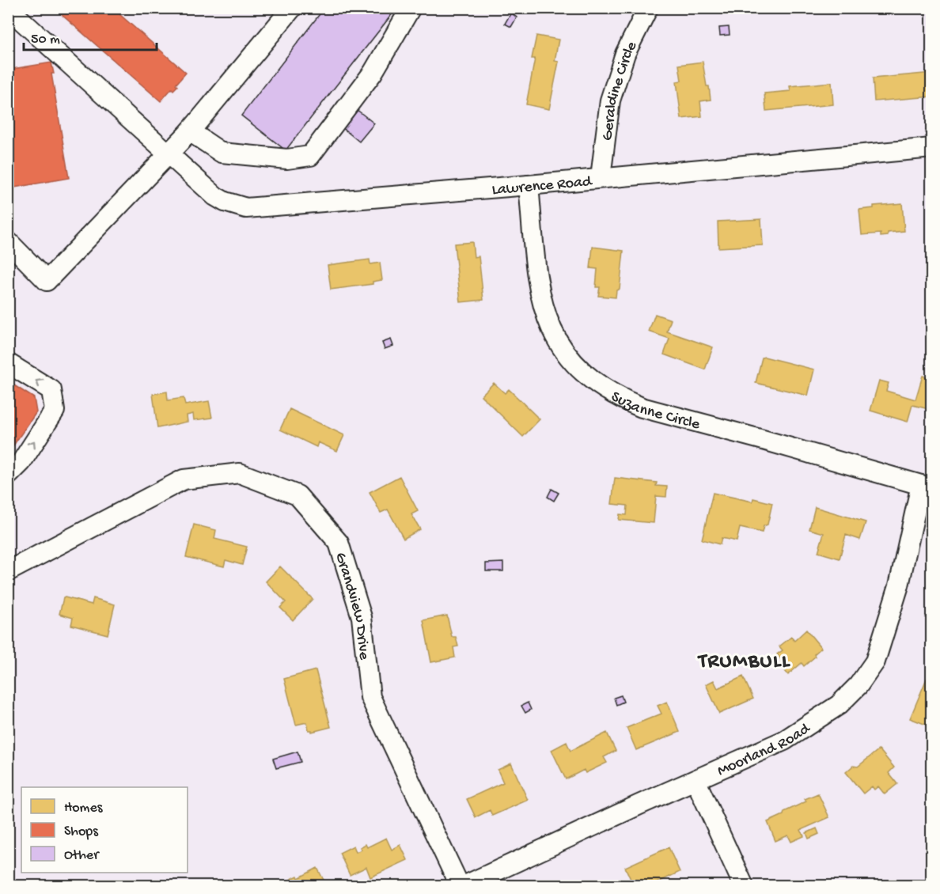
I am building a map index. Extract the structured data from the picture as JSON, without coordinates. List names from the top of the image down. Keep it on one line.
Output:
{"streets":{"street":["Geraldine Circle","Lawrence Road","Suzanne Circle","Grandview Drive","Moorland Road"]},"crossings":[["Geraldine Circle","Lawrence Road"],["Lawrence Road","Suzanne Circle"],["Suzanne Circle","Moorland Road"]],"districts":["TRUMBULL"],"legend":["Homes","Shops","Other"],"scale_bar":"50 m"}
